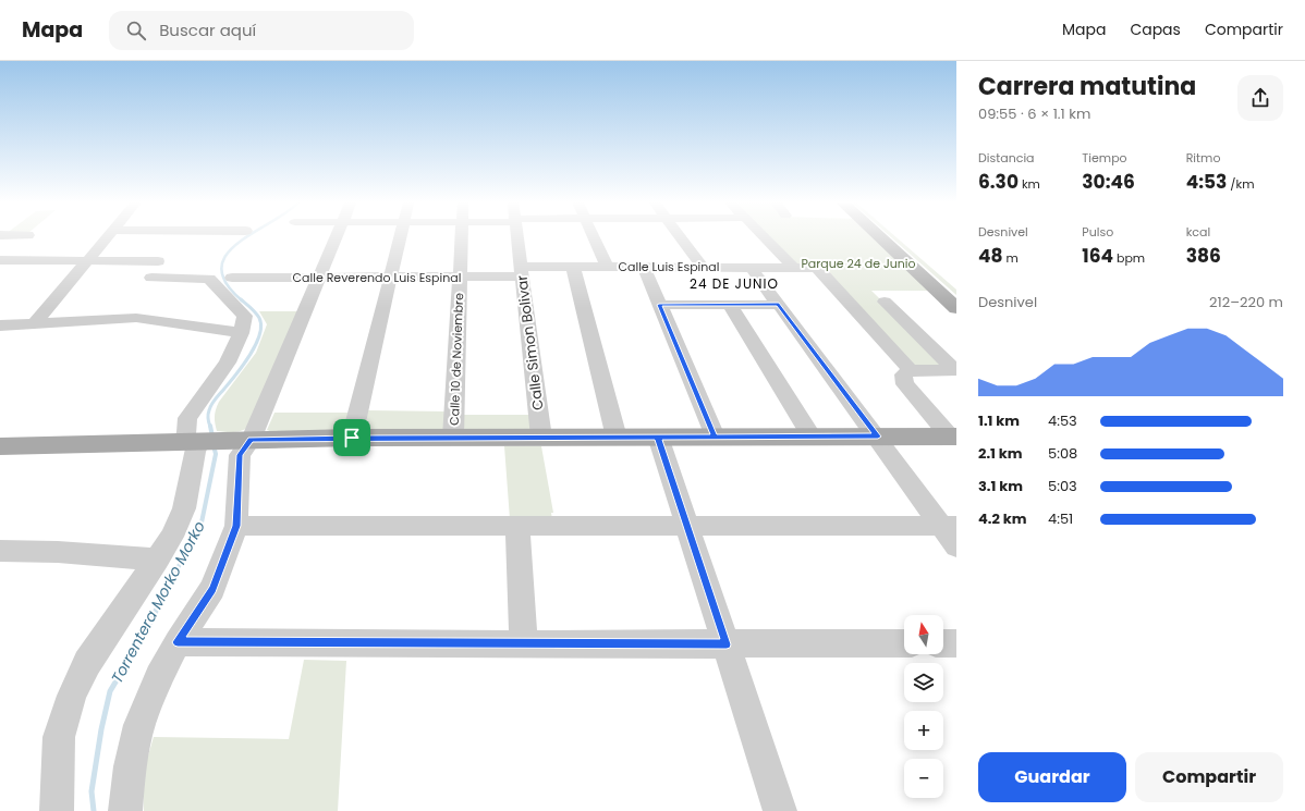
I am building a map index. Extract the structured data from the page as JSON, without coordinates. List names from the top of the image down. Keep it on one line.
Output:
{"streets":{"street":["Calle Luis Espinal","Calle Reverendo Luis Espinal","Calle Simon Bolivar","Calle 10 de Noviembre"]},"crossings":[["Calle Luis Espinal","Calle Reverendo Luis Espinal"],["Calle Luis Espinal","Calle Simon Bolivar"],["Calle Reverendo Luis Espinal","Calle Simon Bolivar"],["Calle Reverendo Luis Espinal","Calle 10 de Noviembre"]],"districts":["24 DE JUNIO"],"water":["Torrentera Morko Morko"],"parks":["Parque 24 de Junio"],"north":"top","page":{"header":"Mapa","search":"Buscar aquí","nav":["Mapa","Capas","Compartir"],"heading":["Carrera matutina","09:55 · 6 × 1.1 km"],"stats":[["Distancia","6.30 km"],["Tiempo","30:46"],["Ritmo","4:53 /km"],["Desnivel","48 m"],["Pulso","164 bpm"],["kcal","386"]],"chart":["Desnivel","212–220 m"],"list":[{"name":"1.1 km","note":"4:53"},{"name":"2.1 km","note":"5:08"},{"name":"3.1 km","note":"5:03"},{"name":"4.2 km","note":"4:51"}],"map_buttons":["+","−"],"buttons":["Guardar","Compartir"]}}
